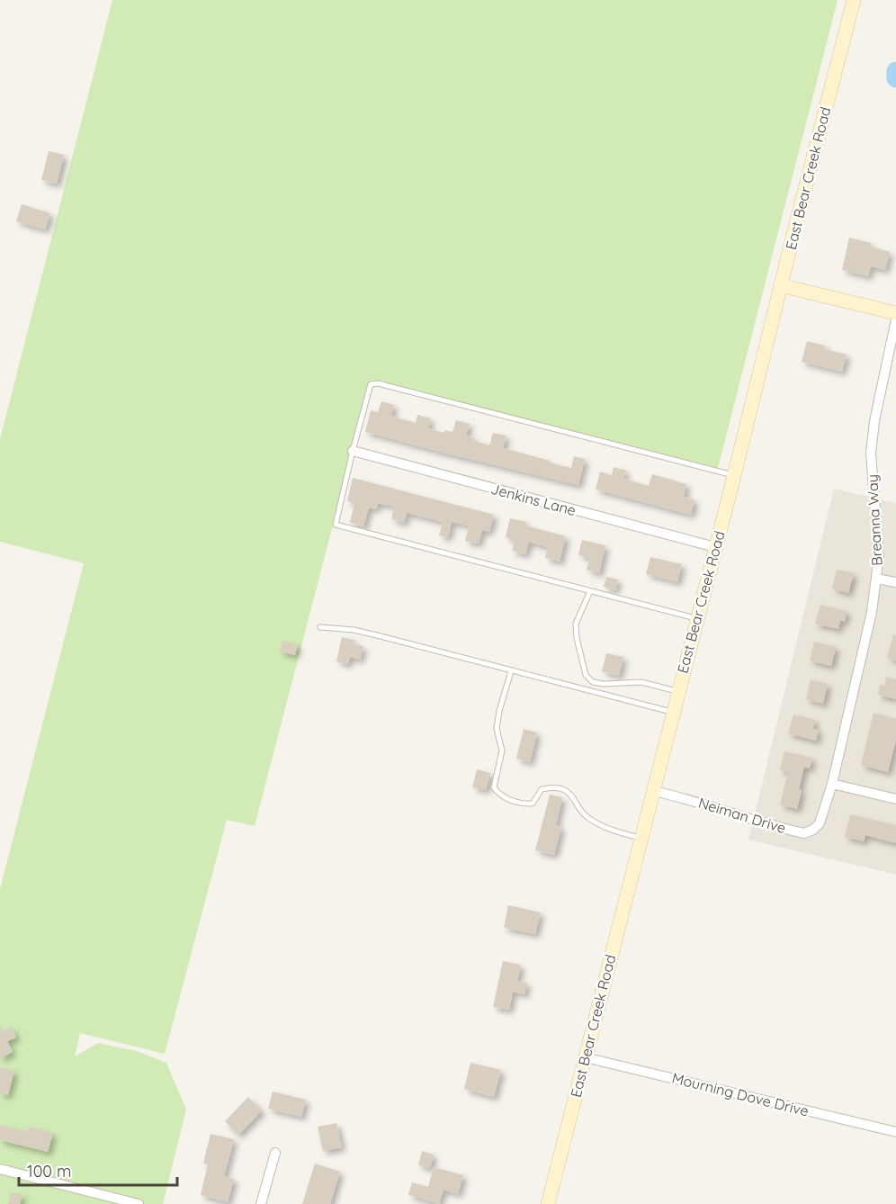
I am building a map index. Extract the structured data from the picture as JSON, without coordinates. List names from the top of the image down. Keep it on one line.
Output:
{"streets":{"main road":["East Bear Creek Road"],"street":["Jenkins Lane","Breanna Way","Neiman Drive","Mourning Dove Drive"]},"crossings":[["East Bear Creek Road","Jenkins Lane"],["East Bear Creek Road","Neiman Drive"],["East Bear Creek Road","Mourning Dove Drive"],["Breanna Way","Neiman Drive"]],"scale_bar":"100 m"}
